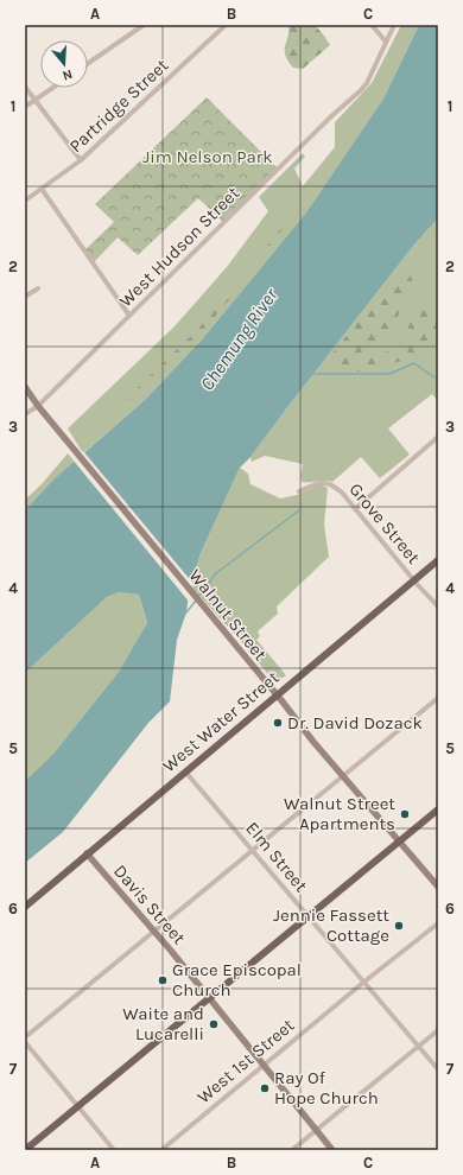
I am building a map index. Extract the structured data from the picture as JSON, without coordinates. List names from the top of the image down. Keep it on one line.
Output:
{"streets":{"main road":["West Water Street"],"street":["Partridge Street","West Hudson Street","Grove Street","Walnut Street","Elm Street","Davis Street","West 1st Street"]},"crossings":[["West Hudson Street","Walnut Street"],["Grove Street","West Water Street"],["Walnut Street","West Water Street"],["West Water Street","Elm Street"],["West Water Street","Davis Street"],["Elm Street","West 1st Street"],["Davis Street","West 1st Street"]],"water":["Chemung River"],"parks":["Jim Nelson Park"],"places":["Dr. David Dozack","Walnut Street Apartments","Jennie Fassett Cottage","Grace Episcopal Church","Waite and Lucarelli","Ray Of Hope Church"],"north":"bottom","grid":{"columns":["A","B","C"],"rows":["1","2","3","4","5","6","7"]}}
